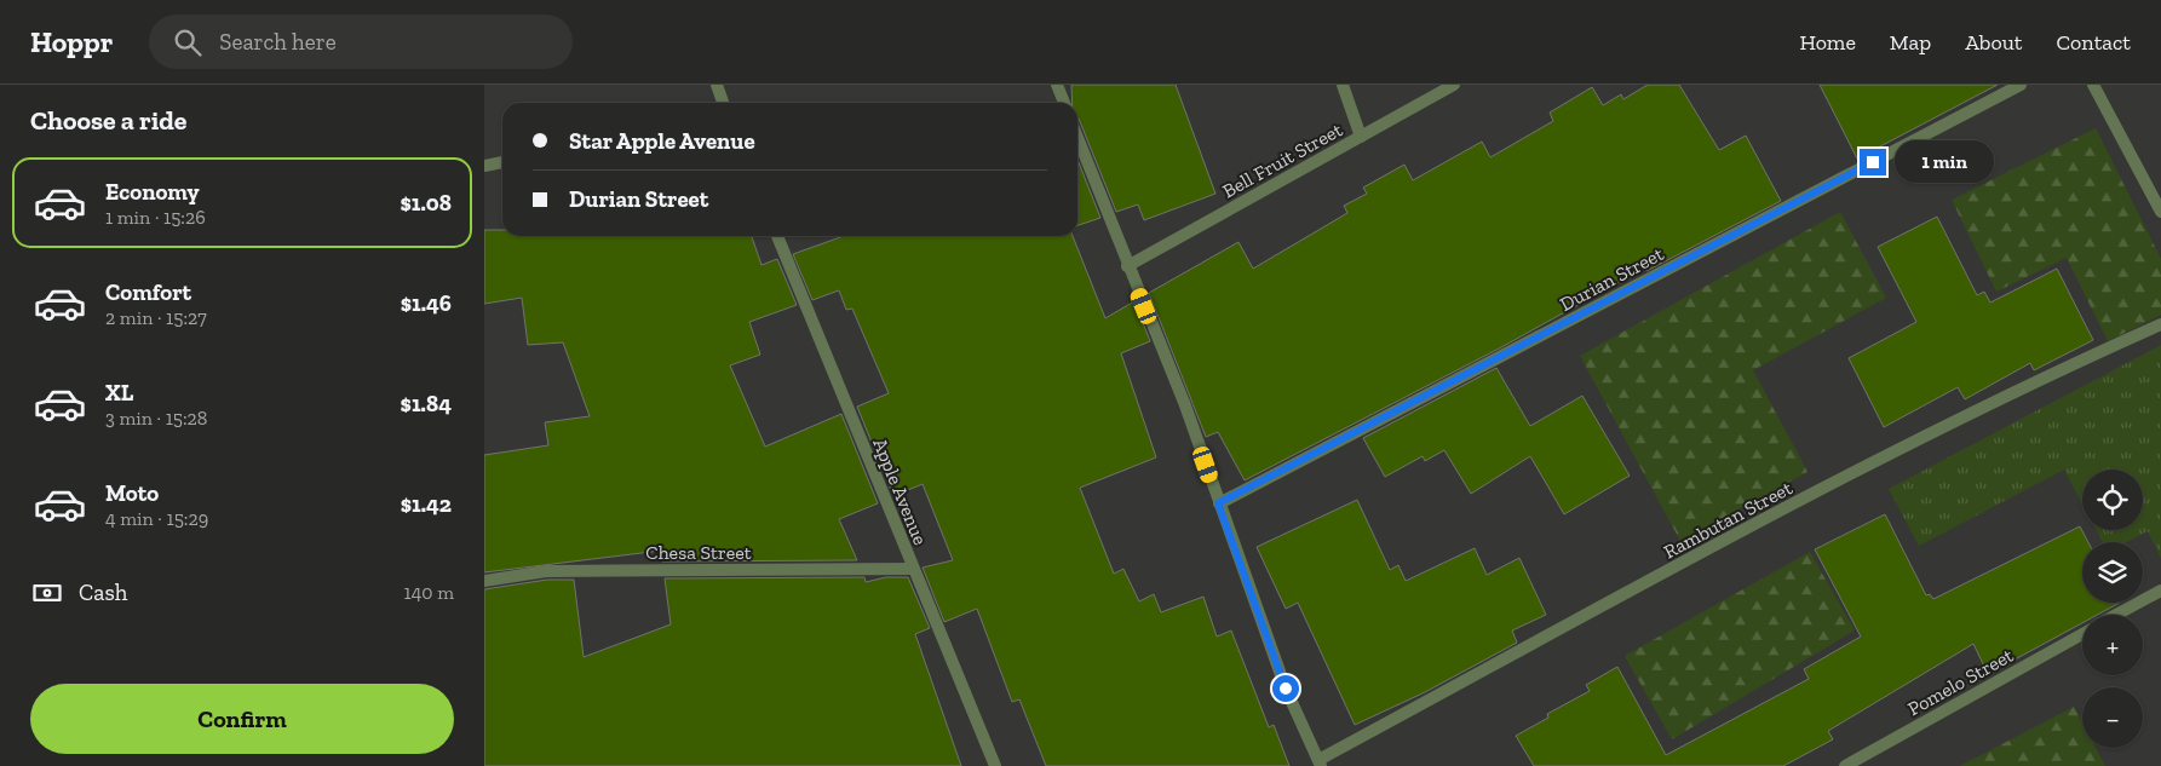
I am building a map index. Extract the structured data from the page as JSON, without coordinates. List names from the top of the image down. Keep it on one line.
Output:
{"streets":{"street":["Bell Fruit Street","Durian Street","Apple Avenue","Rambutan Street","Chesa Street","Pomelo Street"]},"crossings":[["Apple Avenue","Chesa Street"]],"page":{"header":"Hoppr","search":"Search here","nav":["Home","Map","About","Contact"],"heading":"Choose a ride","banner":["Star Apple Avenue","Durian Street"],"bubble":"1 min","list":[{"name":"Economy","note":"1 min · 15:26","value":"$1.08"},{"name":"Comfort","note":"2 min · 15:27","value":"$1.46"},{"name":"XL","note":"3 min · 15:28","value":"$1.84"},{"name":"Moto","note":"4 min · 15:29","value":"$1.42"}],"map_buttons":["+","−"],"pay":["Cash","140 m"],"buttons":"Confirm"}}
